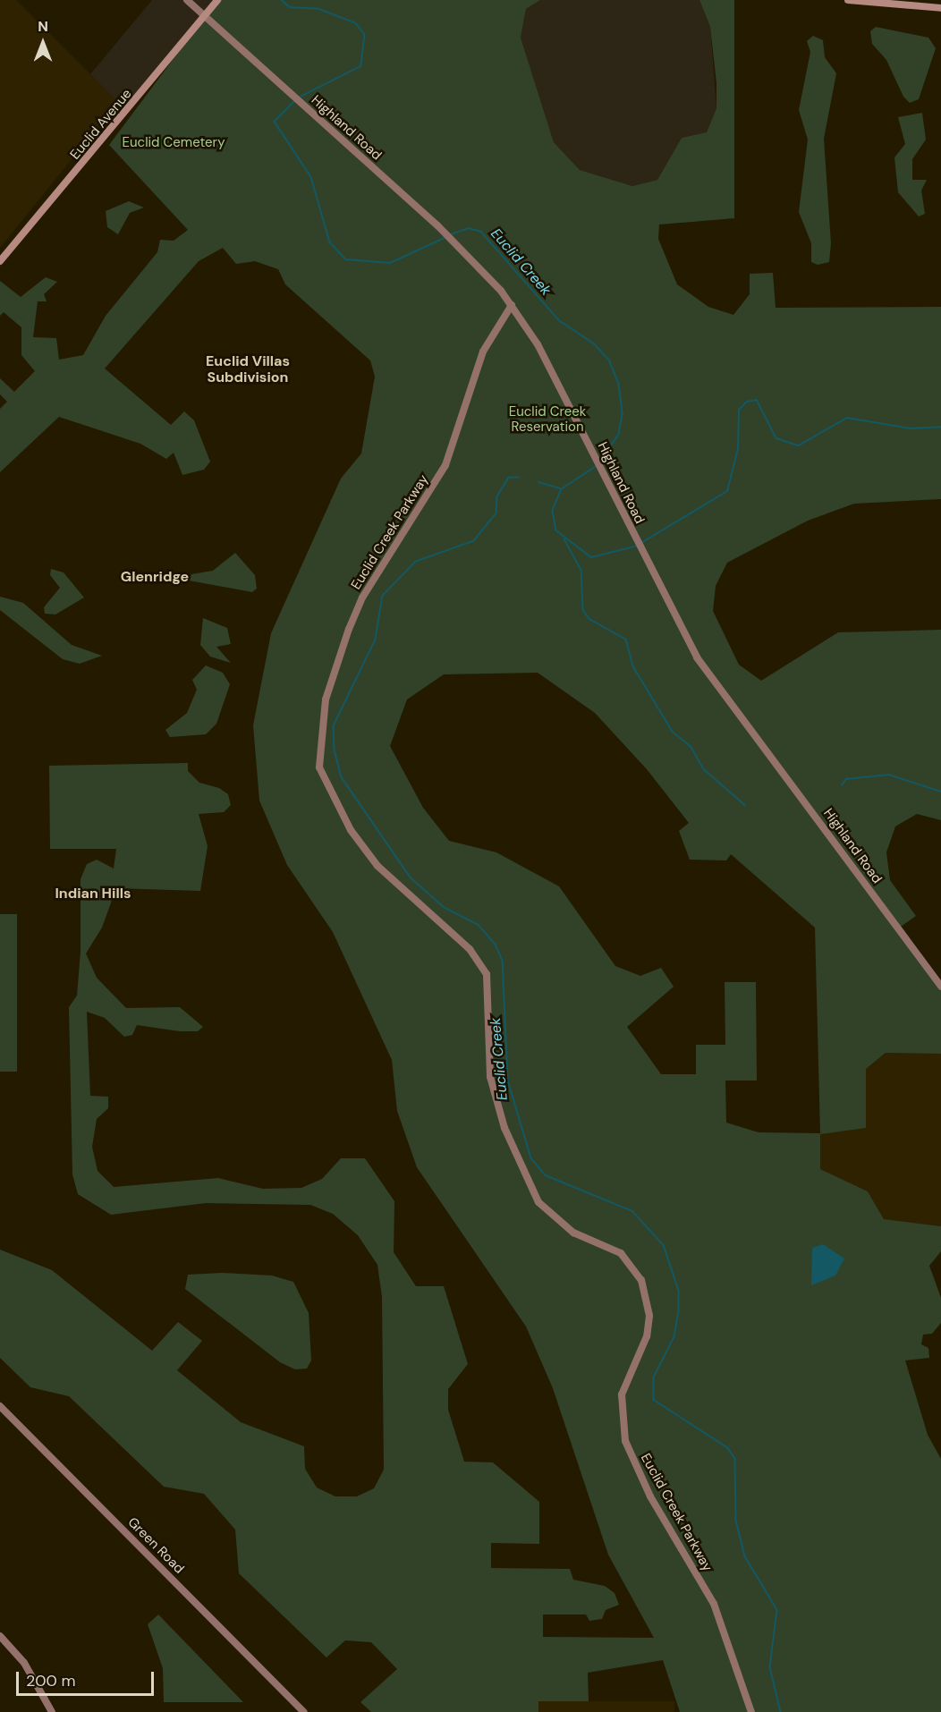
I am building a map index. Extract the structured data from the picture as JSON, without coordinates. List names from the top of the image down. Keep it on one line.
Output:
{"streets":{"main road":["Euclid Avenue"],"street":["Highland Road","Euclid Creek Parkway","Green Road"]},"crossings":[["Euclid Avenue","Highland Road"],["Highland Road","Euclid Creek Parkway"]],"districts":["Euclid Villas Subdivision","Glenridge","Indian Hills"],"water":["Euclid Creek"],"parks":["Euclid Cemetery","Euclid Creek Reservation"],"scale_bar":"200 m","north":"top"}
